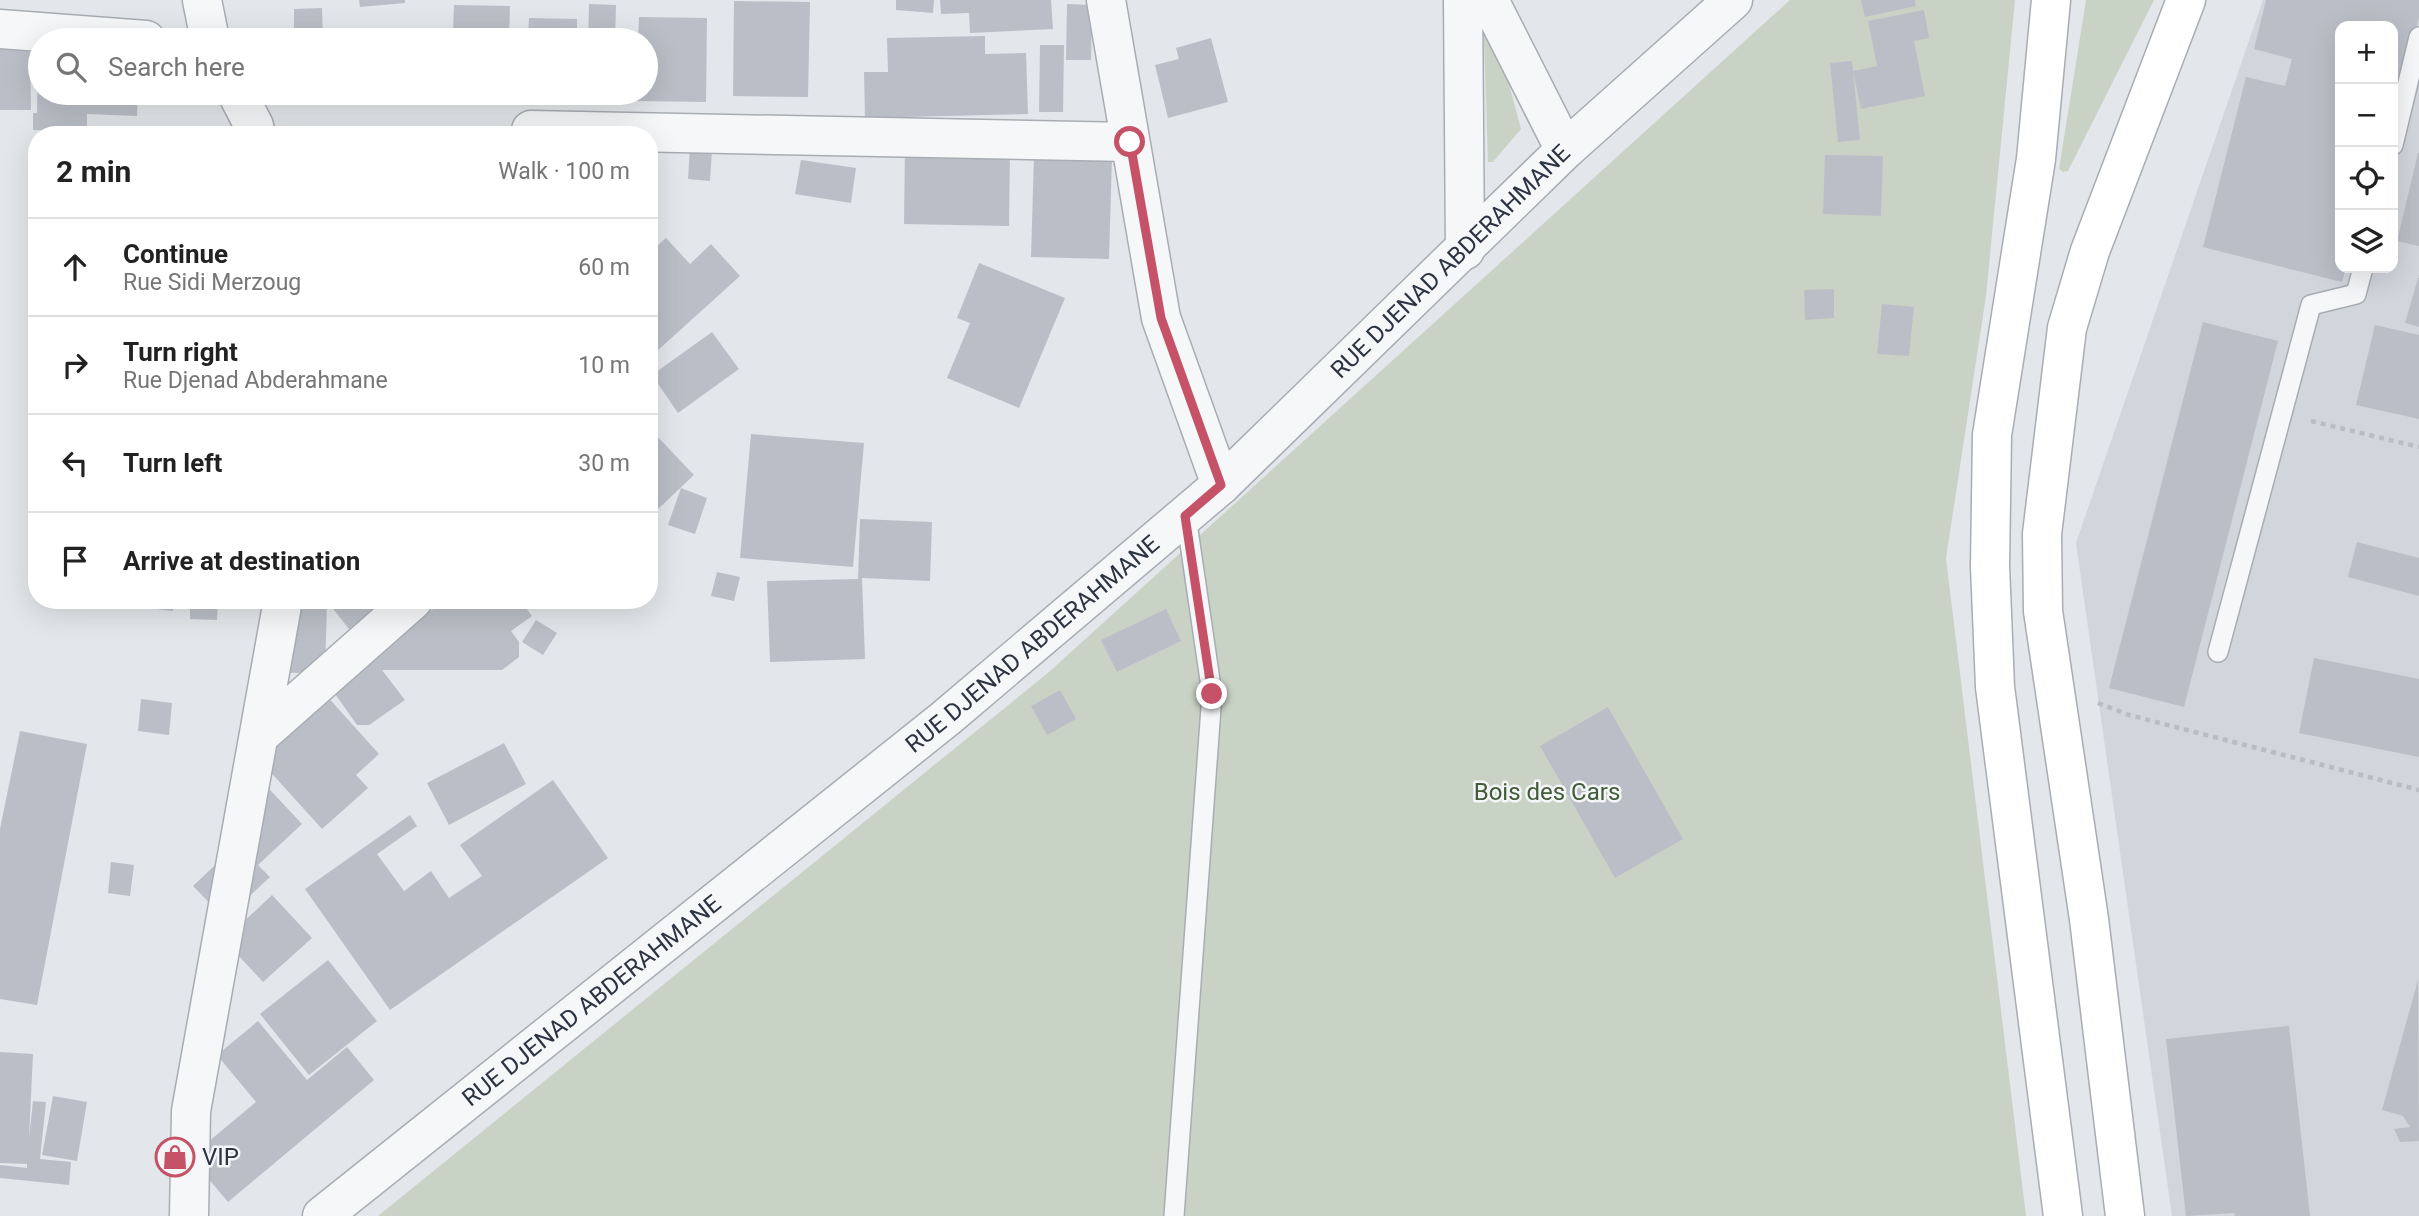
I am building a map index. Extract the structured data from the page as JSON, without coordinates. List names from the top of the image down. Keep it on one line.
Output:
{"streets":{"street":["RUE DJENAD ABDERAHMANE"]},"parks":["Bois des Cars"],"places":{"shop":["VIP"]},"page":{"map_buttons":["+","−"],"search":"Search here","heading":["2 min","Walk · 100 m"],"list":[["Continue","Rue Sidi Merzoug","60 m"],["Turn right","Rue Djenad Abderahmane","10 m"],["Turn left","30 m"],"Arrive at destination"]}}
